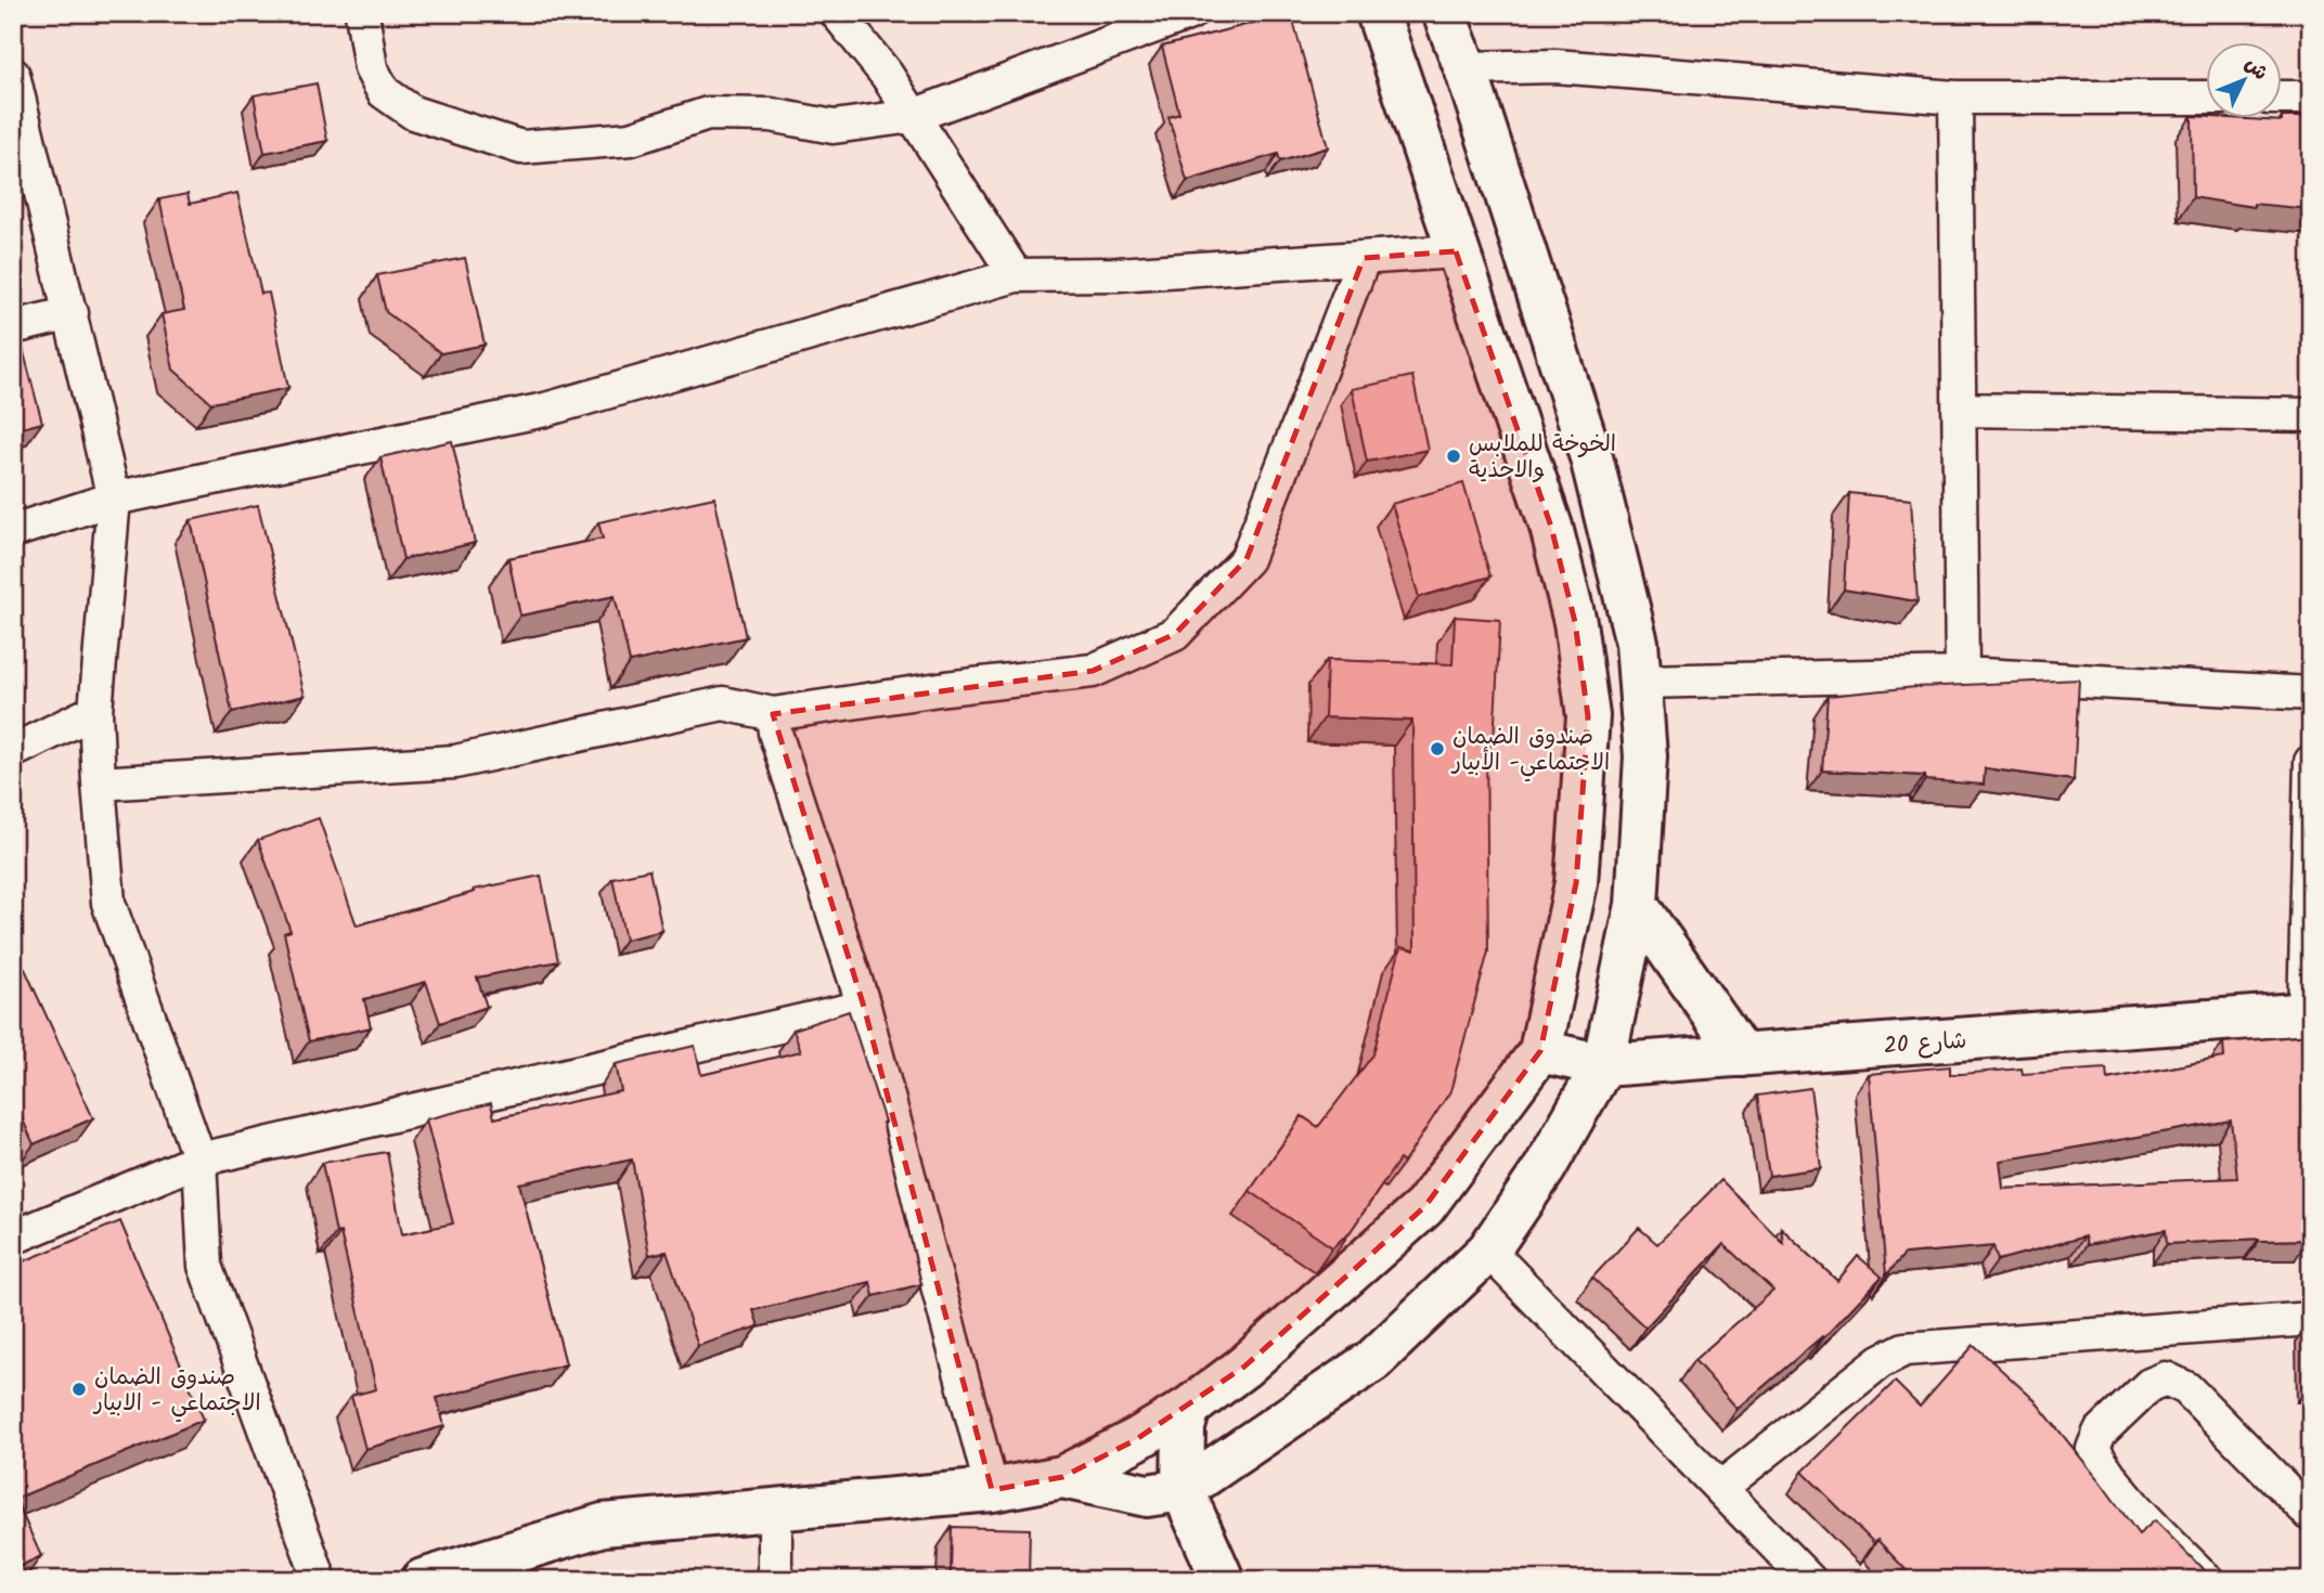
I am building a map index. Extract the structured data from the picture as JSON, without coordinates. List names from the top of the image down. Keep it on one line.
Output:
{"streets":{"street":["شارع 20"]},"places":["الخوخة للملابس والاحذية","صندوق الضمان الاجتماعي- الأبيار","صندوق الضمان الاجتماعي - الابيار"],"north":"top right"}
